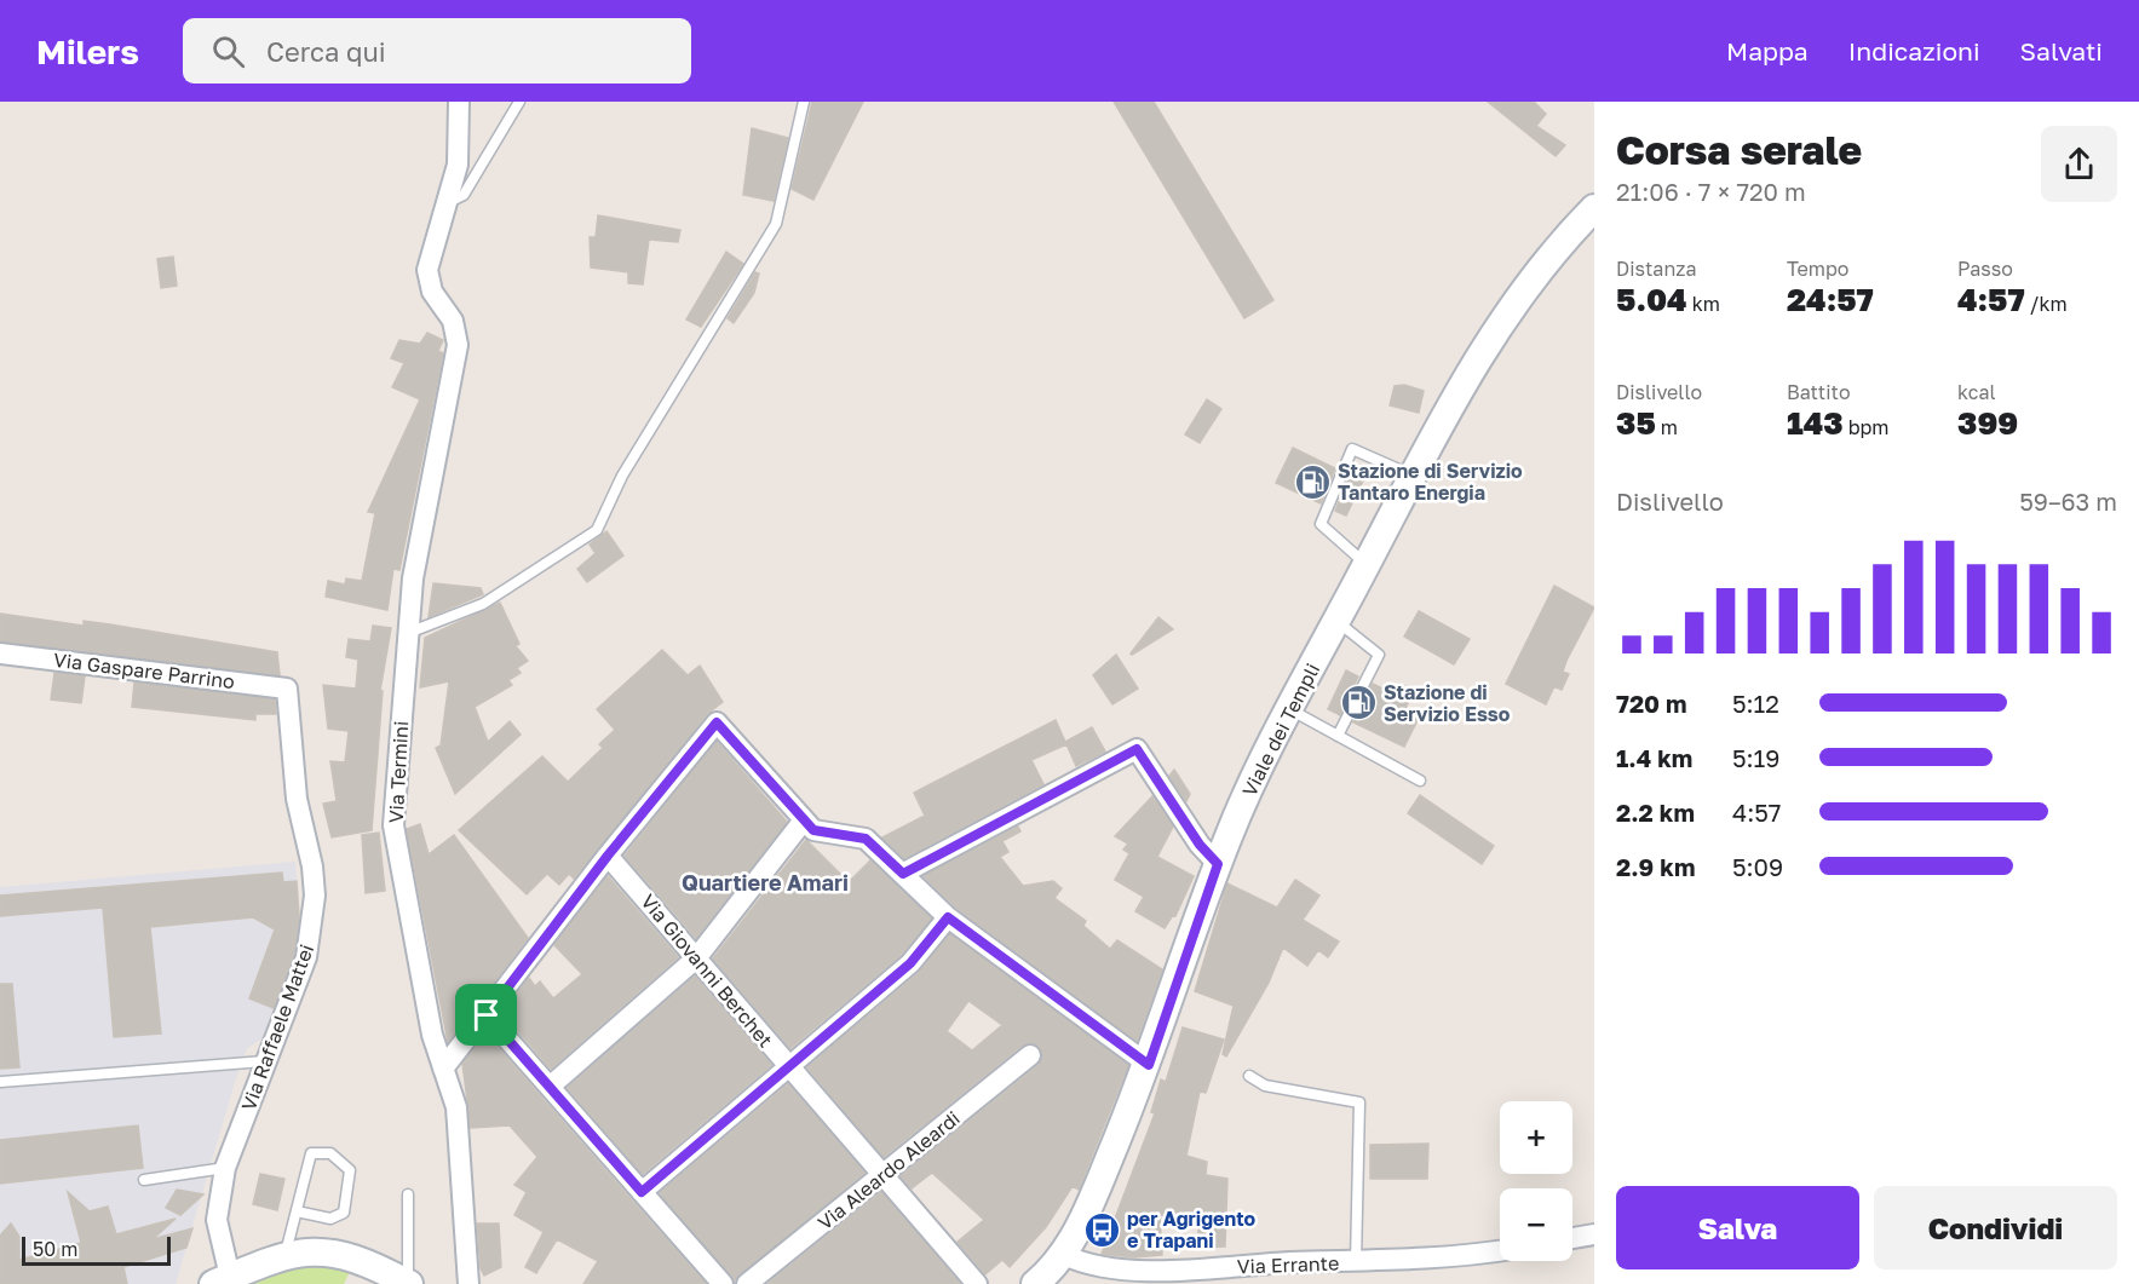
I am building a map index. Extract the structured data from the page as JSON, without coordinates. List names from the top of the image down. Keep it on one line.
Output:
{"streets":{"main road":["Viale dei Templi"],"street":["Via Gaspare Parrino","Via Termini","Via Giovanni Berchet","Via Raffaele Mattei","Via Aleardo Aleardi","Via Errante"]},"crossings":[["Via Gaspare Parrino","Via Raffaele Mattei"],["Viale dei Templi","Via Errante"],["Via Giovanni Berchet","Via Aleardo Aleardi"]],"districts":["Quartiere Amari"],"places":{"fuel station":["Stazione di Servizio Tantaro Energia","Stazione di Servizio Esso"],"bus stop":["per Agrigento e Trapani"]},"scale_bar":"50 m","page":{"header":"Milers","search":"Cerca qui","nav":["Mappa","Indicazioni","Salvati"],"heading":["Corsa serale","21:06 · 7 × 720 m"],"stats":[["Distanza","5.04 km"],["Tempo","24:57"],["Passo","4:57 /km"],["Dislivello","35 m"],["Battito","143 bpm"],["kcal","399"]],"chart":["Dislivello","59–63 m"],"list":[{"name":"720 m","note":"5:12"},{"name":"1.4 km","note":"5:19"},{"name":"2.2 km","note":"4:57"},{"name":"2.9 km","note":"5:09"}],"map_buttons":["+","−"],"buttons":["Salva","Condividi"],"scale":"50 m"}}
